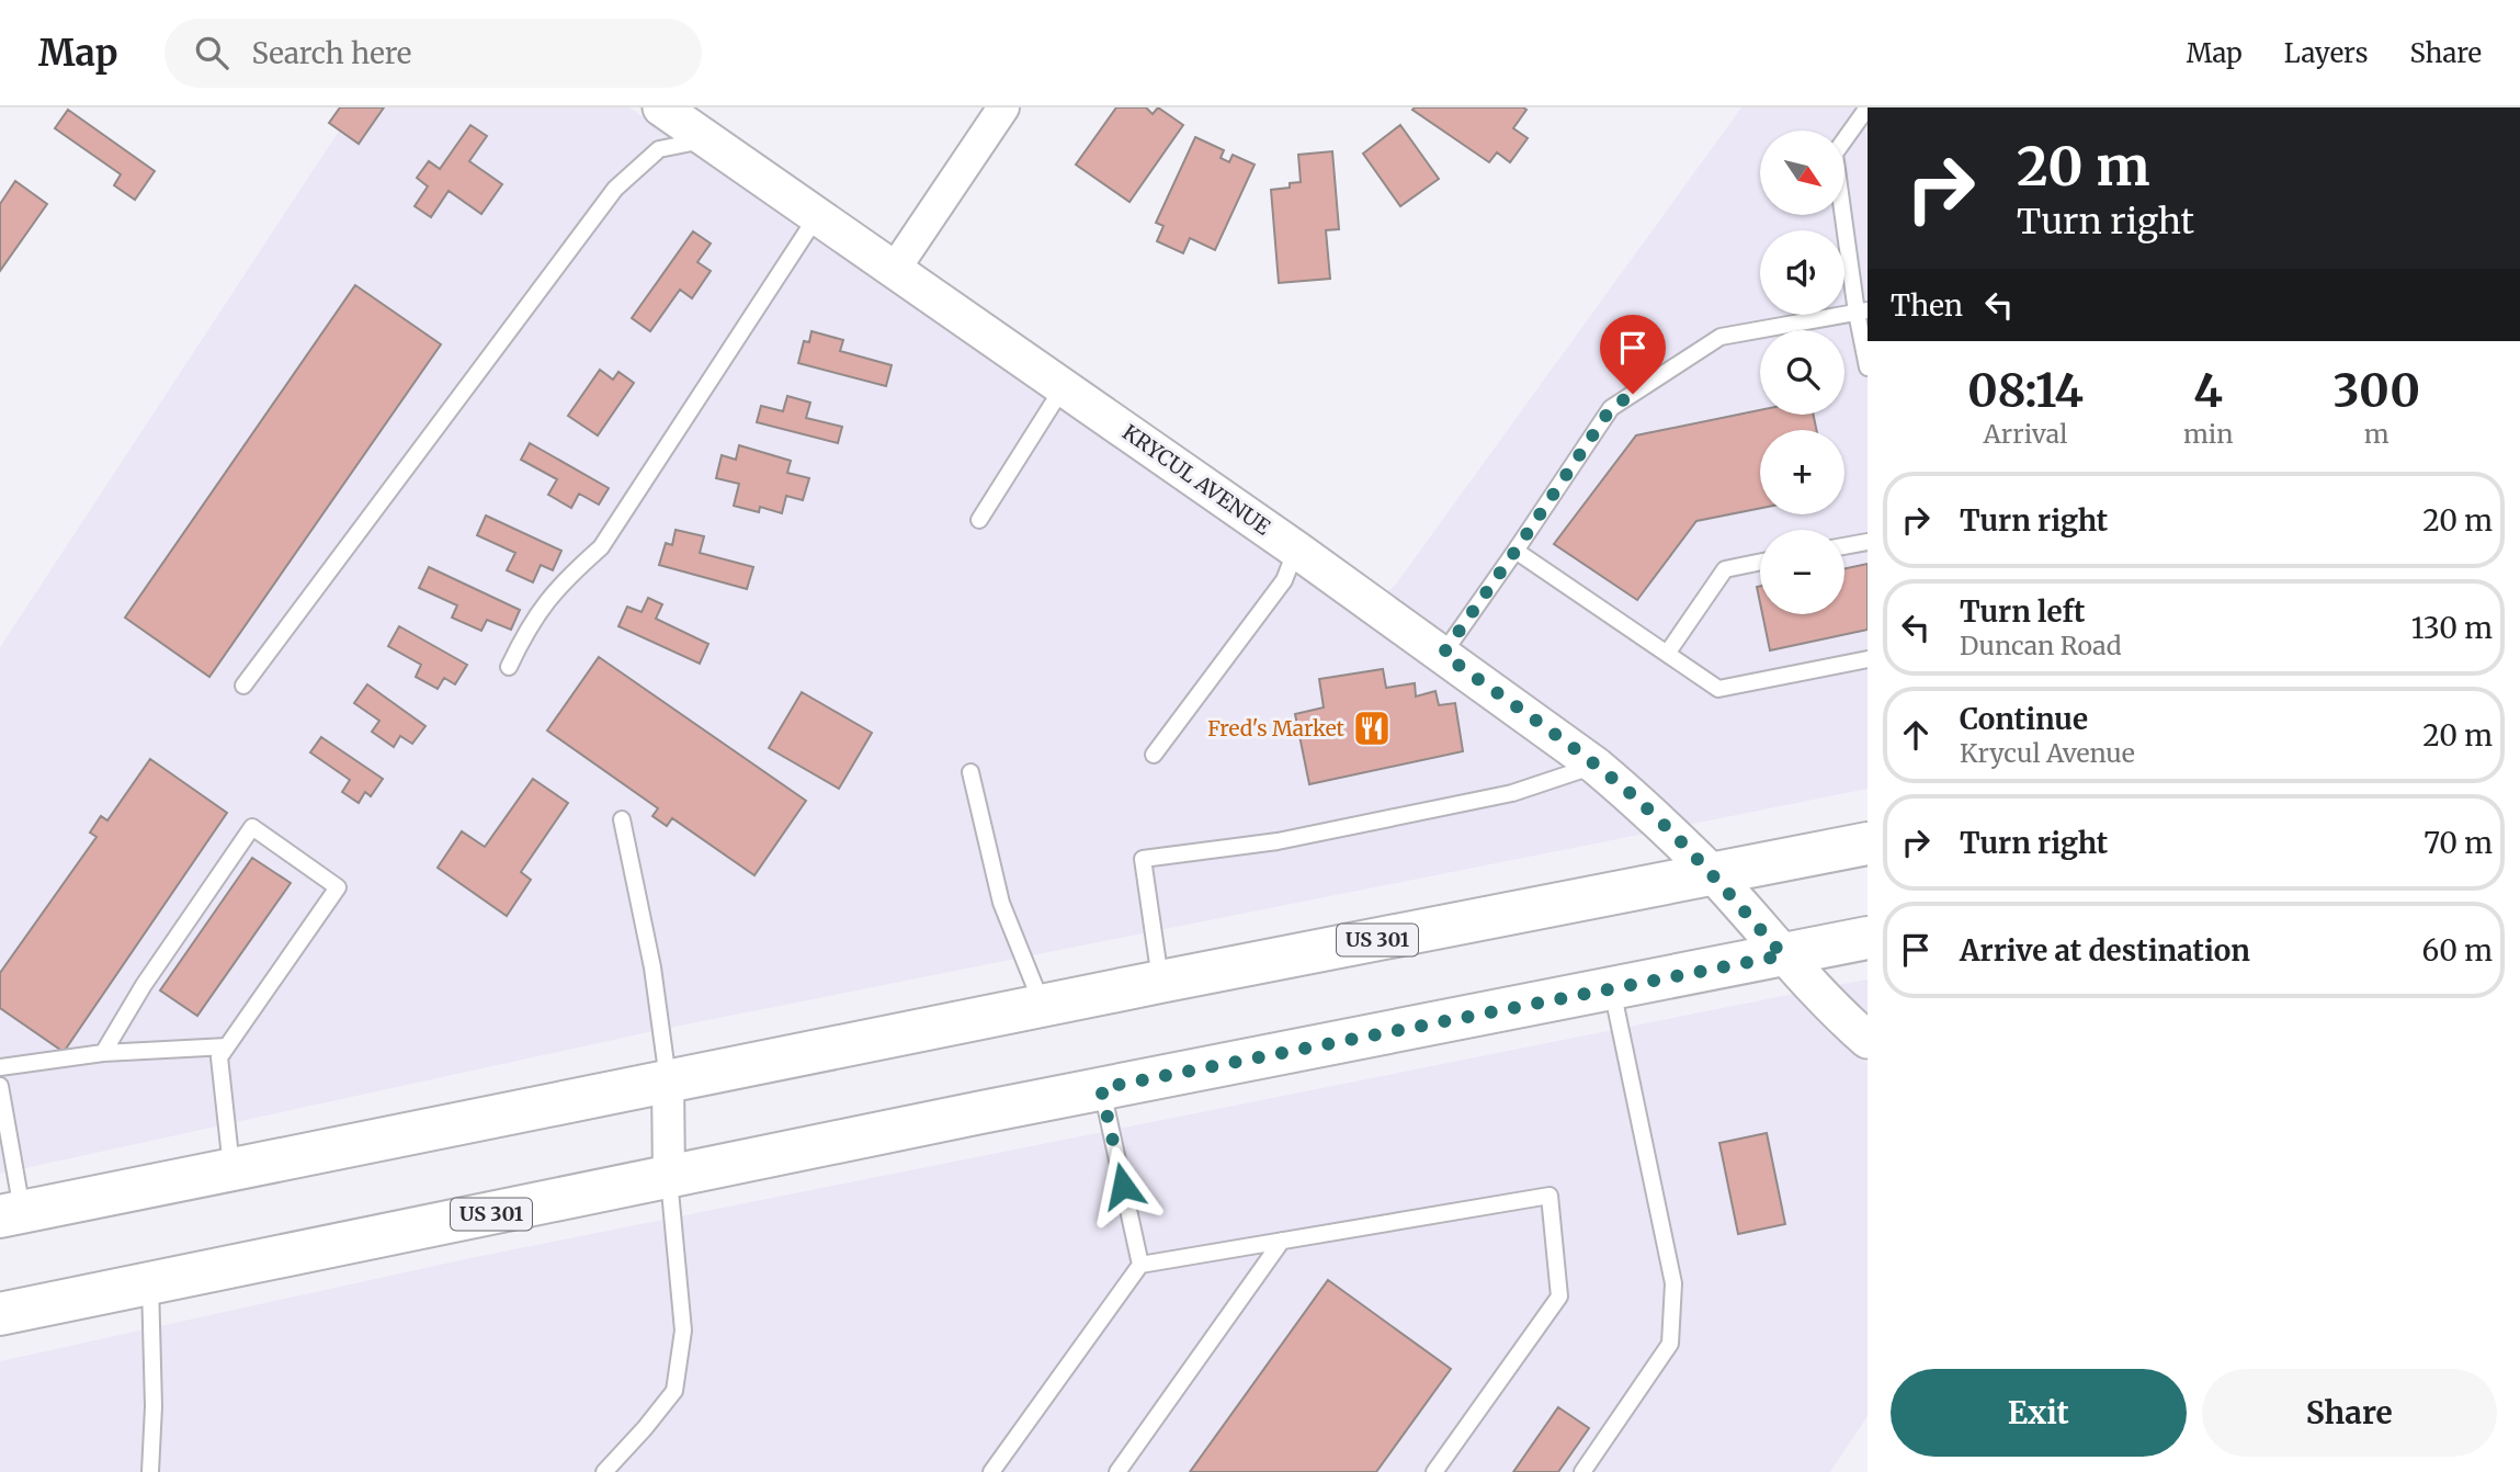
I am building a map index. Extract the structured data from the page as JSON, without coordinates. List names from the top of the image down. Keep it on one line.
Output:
{"streets":{"main road":["US 301"],"street":["KRYCUL AVENUE"]},"crossings":[["KRYCUL AVENUE","US 301"]],"places":{"restaurant":["Fred's Market"]},"north":"bottom right","page":{"header":"Map","search":"Search here","nav":["Map","Layers","Share"],"turn":["20 m","Turn right"],"map_buttons":["+","−"],"then":"Then","eta":["08:14","Arrival","4","min","300","m"],"list":[{"name":"Turn right","value":"20 m"},{"name":"Turn left","note":"Duncan Road","value":"130 m"},{"name":"Continue","note":"Krycul Avenue","value":"20 m"},{"name":"Turn right","value":"70 m"},{"name":"Arrive at destination","value":"60 m"}],"buttons":["Exit","Share"]}}
